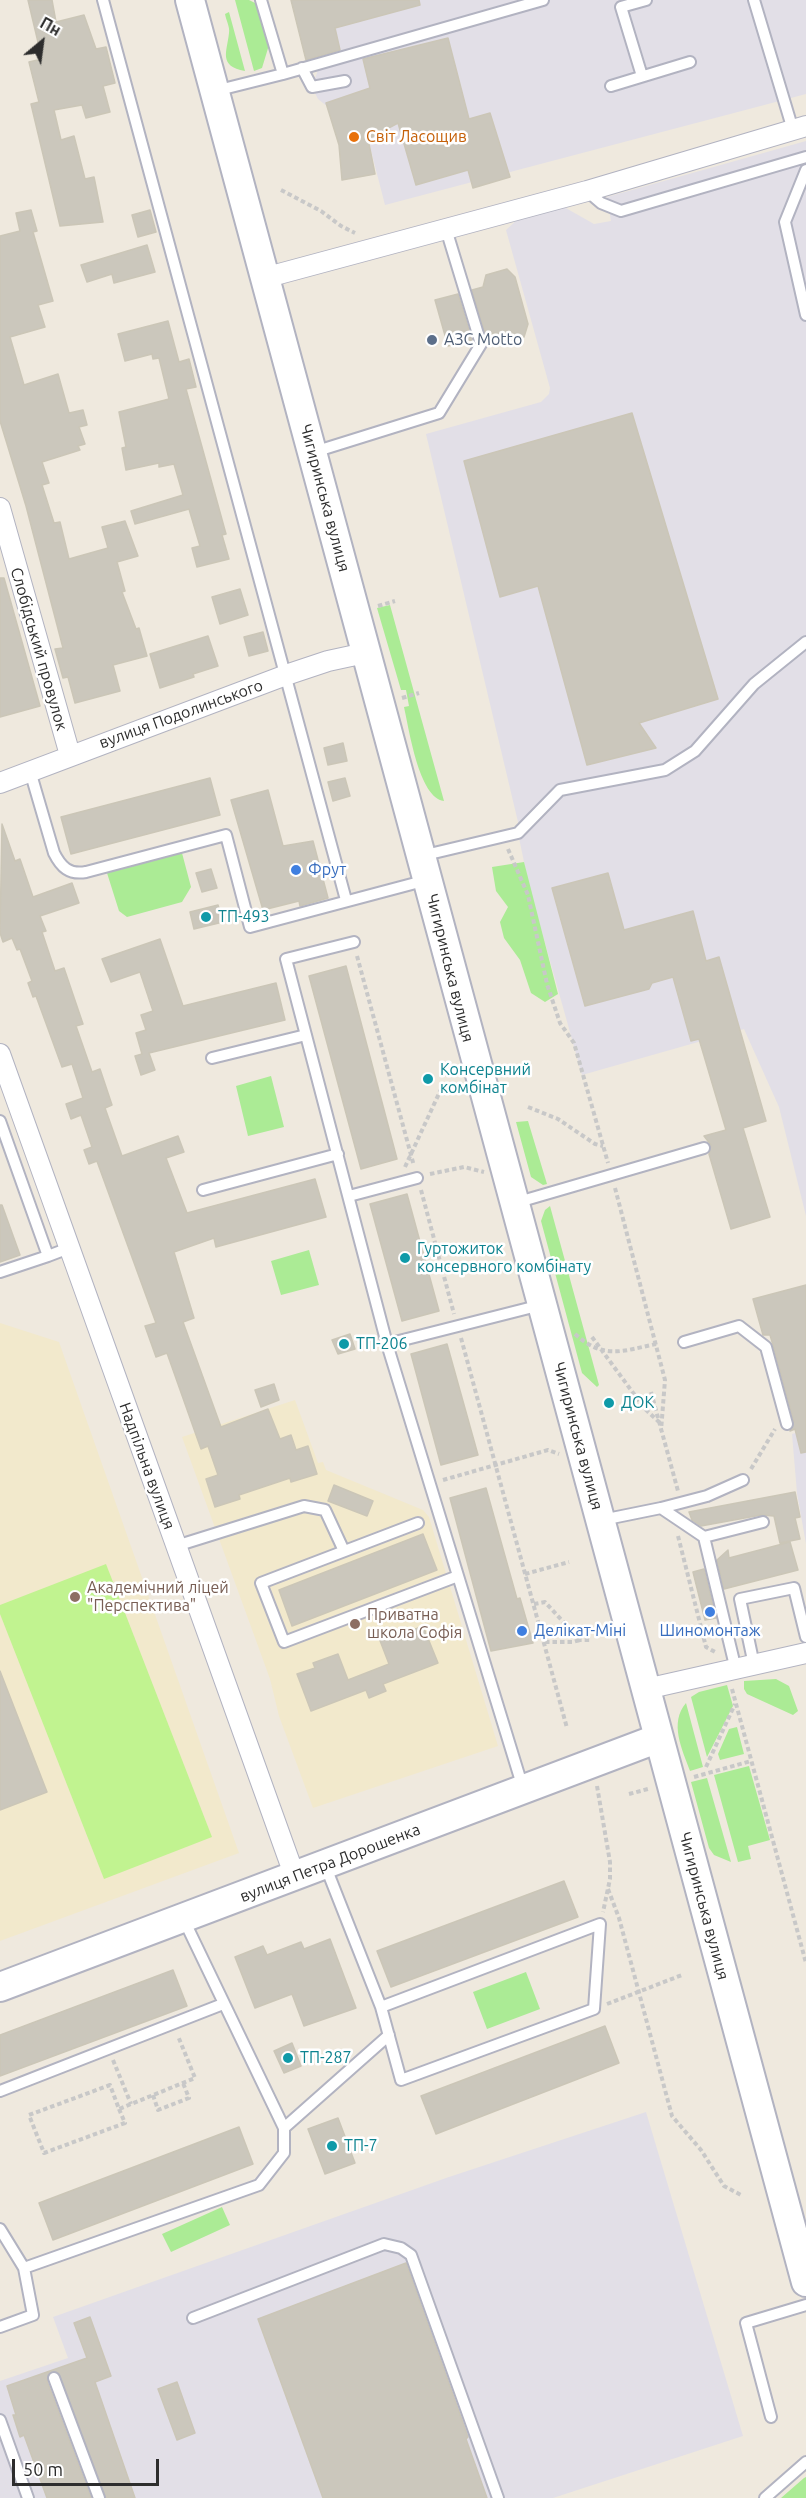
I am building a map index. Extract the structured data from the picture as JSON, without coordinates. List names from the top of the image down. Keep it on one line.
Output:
{"streets":{"main road":["Чигиринська вулиця","вулиця Петра Дорошенка"],"street":["Слобідський провулок","вулиця Подолинського","Надпільна вулиця"]},"crossings":[["Чигиринська вулиця","вулиця Подолинського"],["Чигиринська вулиця","вулиця Петра Дорошенка"],["Слобідський провулок","вулиця Подолинського"],["Надпільна вулиця","вулиця Петра Дорошенка"]],"places":["Світ Ласощив","АЗС Motto","Фрут","ТП-493","Консервний комбінат","Гуртожиток консервного комбінату","ТП-206","ДОК","Академічний ліцей \"Перспектива\"","Шиномонтаж","Приватна школа Софія","Делікат-Міні","ТП-287","ТП-7"],"scale_bar":"50 m","north":"top right"}
